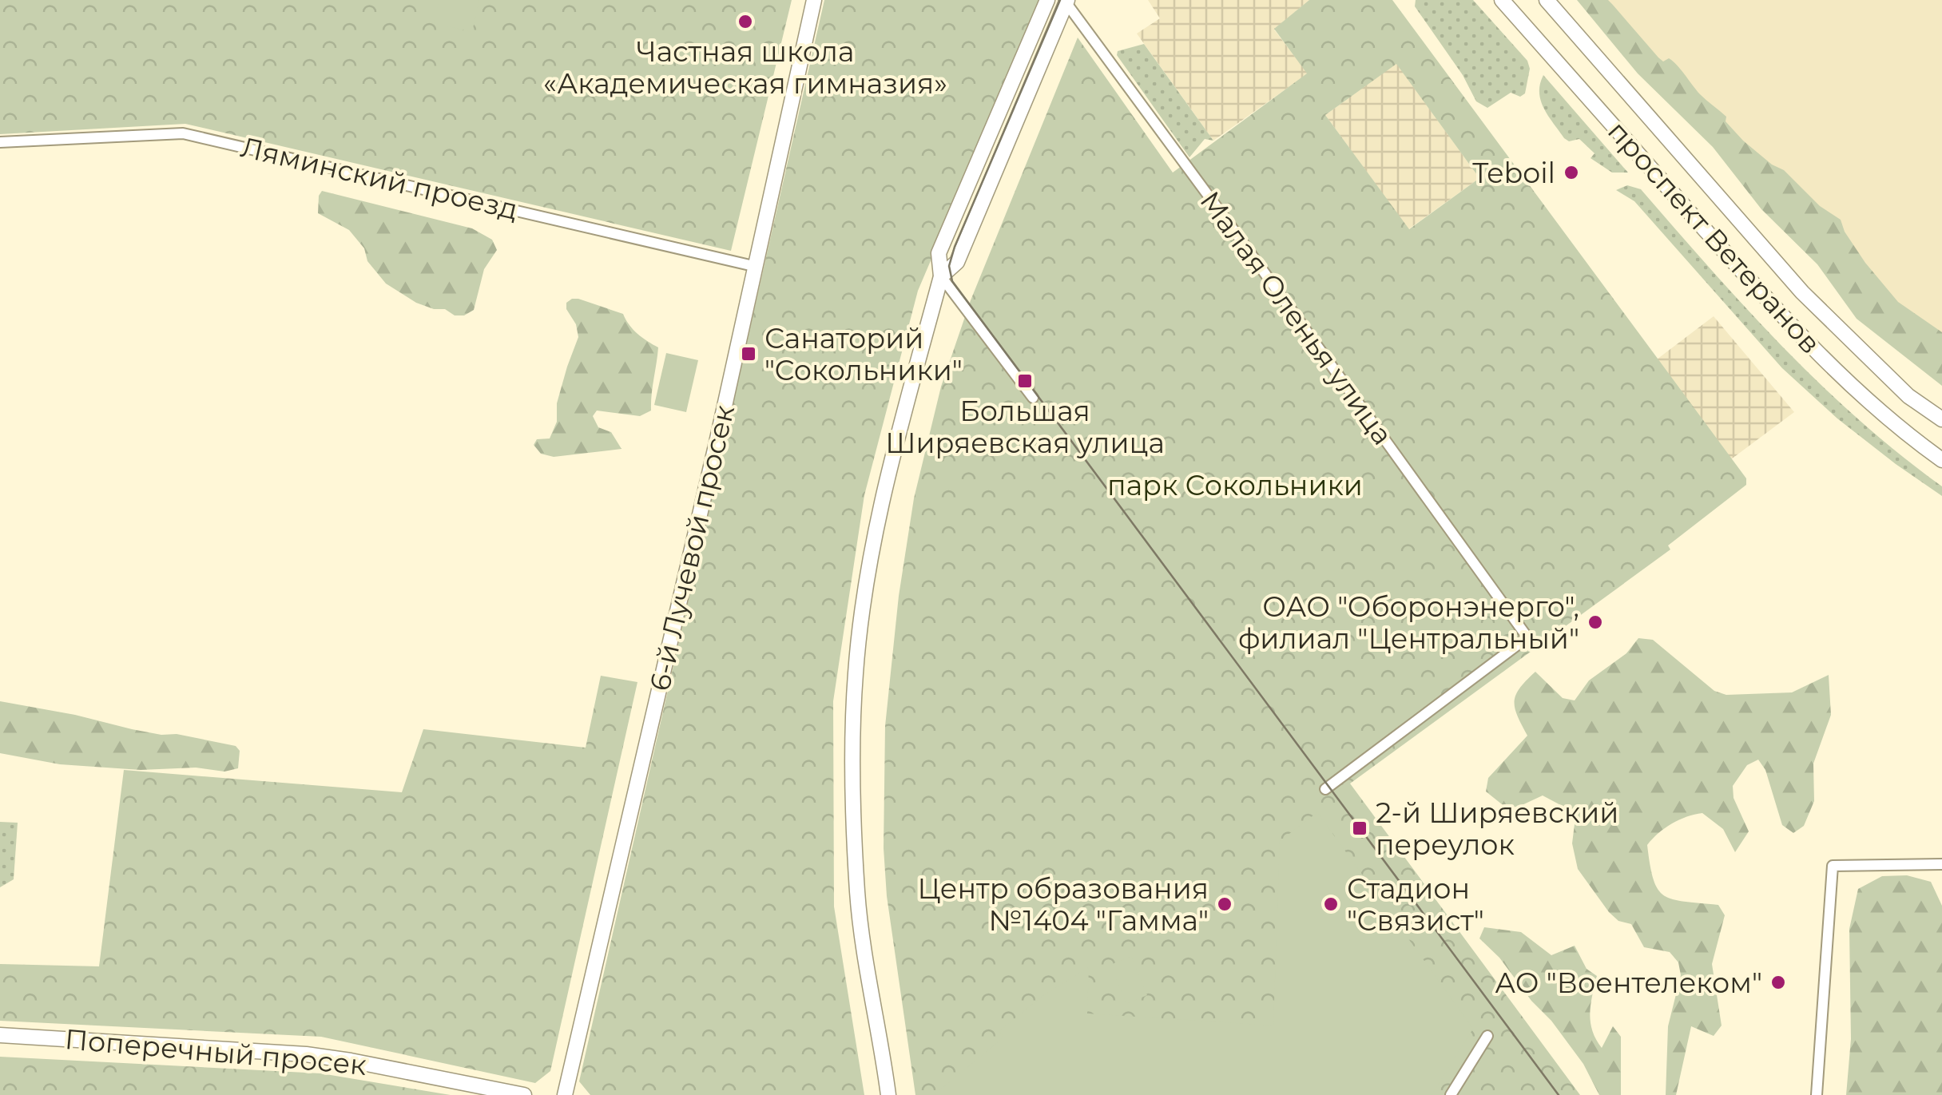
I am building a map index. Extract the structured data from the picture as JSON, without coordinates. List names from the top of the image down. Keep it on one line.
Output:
{"streets":{"main road":["проспект Ветеранов","6-й Лучевой просек","Поперечный просек"],"street":["Ляминский проезд","Малая Оленья улица"]},"crossings":[["Ляминский проезд","6-й Лучевой просек"]],"parks":["парк Сокольники"],"places":{"other":["Частная школа «Академическая гимназия»","Teboil","ОАО \"Оборонэнерго\", филиал \"Центральный\"","Центр образования №1404 \"Гамма\"","Стадион \"Связист\"","АО \"Воентелеком\""],"transit":["Санаторий \"Сокольники\"","Большая Ширяевская улица","2-й Ширяевский переулок"]}}
